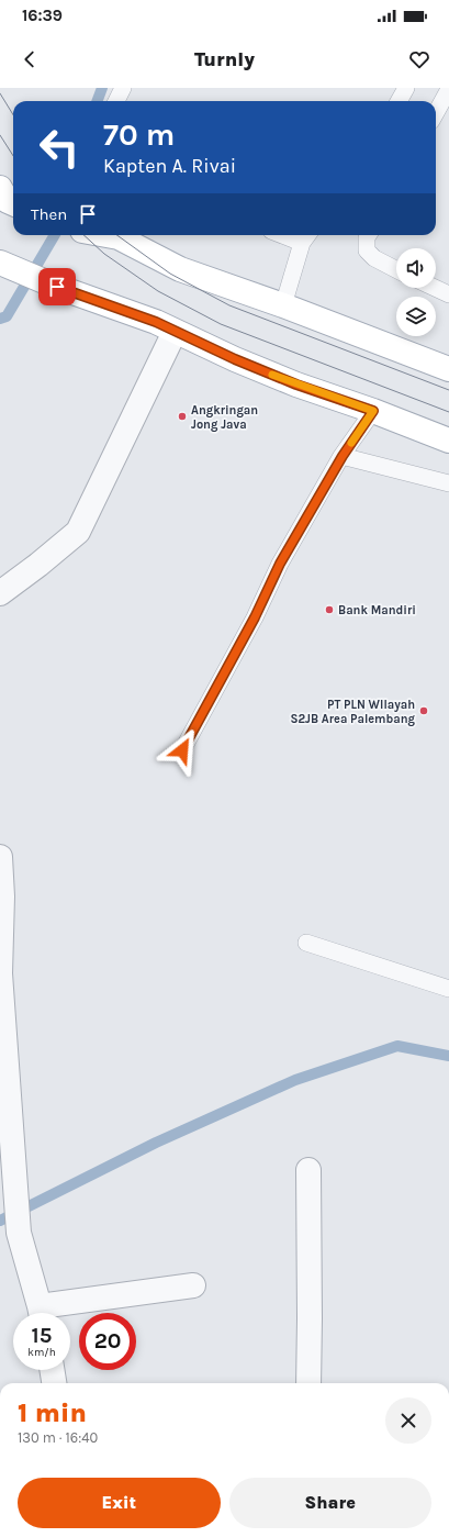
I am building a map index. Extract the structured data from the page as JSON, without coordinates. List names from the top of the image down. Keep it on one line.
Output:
{"places":["Angkringan Jong Java","Bank Mandiri","PT PLN WIlayah S2JB Area Palembang"],"page":{"status":"16:39","header":"Turnly","turn":["70 m","Kapten A. Rivai"],"then":"Then","speed":"15 km/h","limit":"20","heading":["1 min","130 m · 16:40"],"buttons":["Exit","Share"]}}
